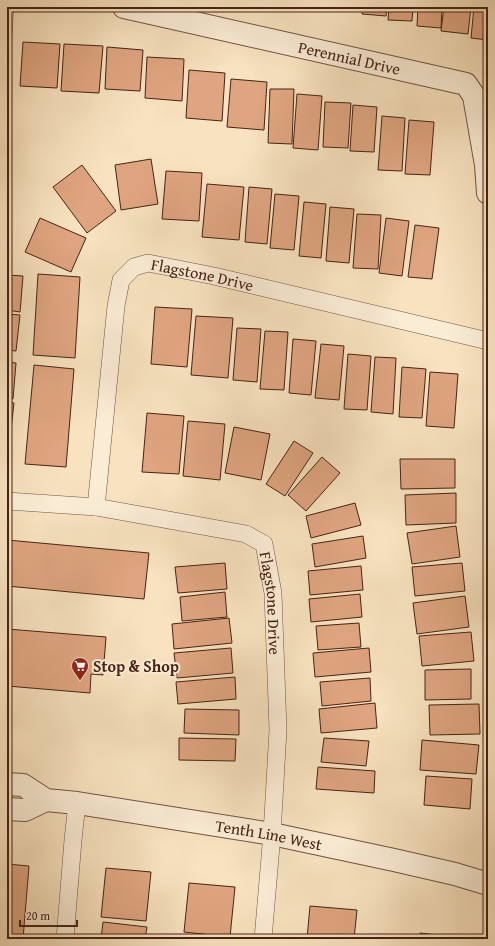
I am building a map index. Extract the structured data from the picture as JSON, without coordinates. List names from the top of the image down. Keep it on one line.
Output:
{"streets":{"street":["Perennial Drive","Flagstone Drive","Tenth Line West"]},"crossings":[["Flagstone Drive","Tenth Line West"]],"places":{"supermarket":["Stop & Shop"]},"scale_bar":"20 m"}
